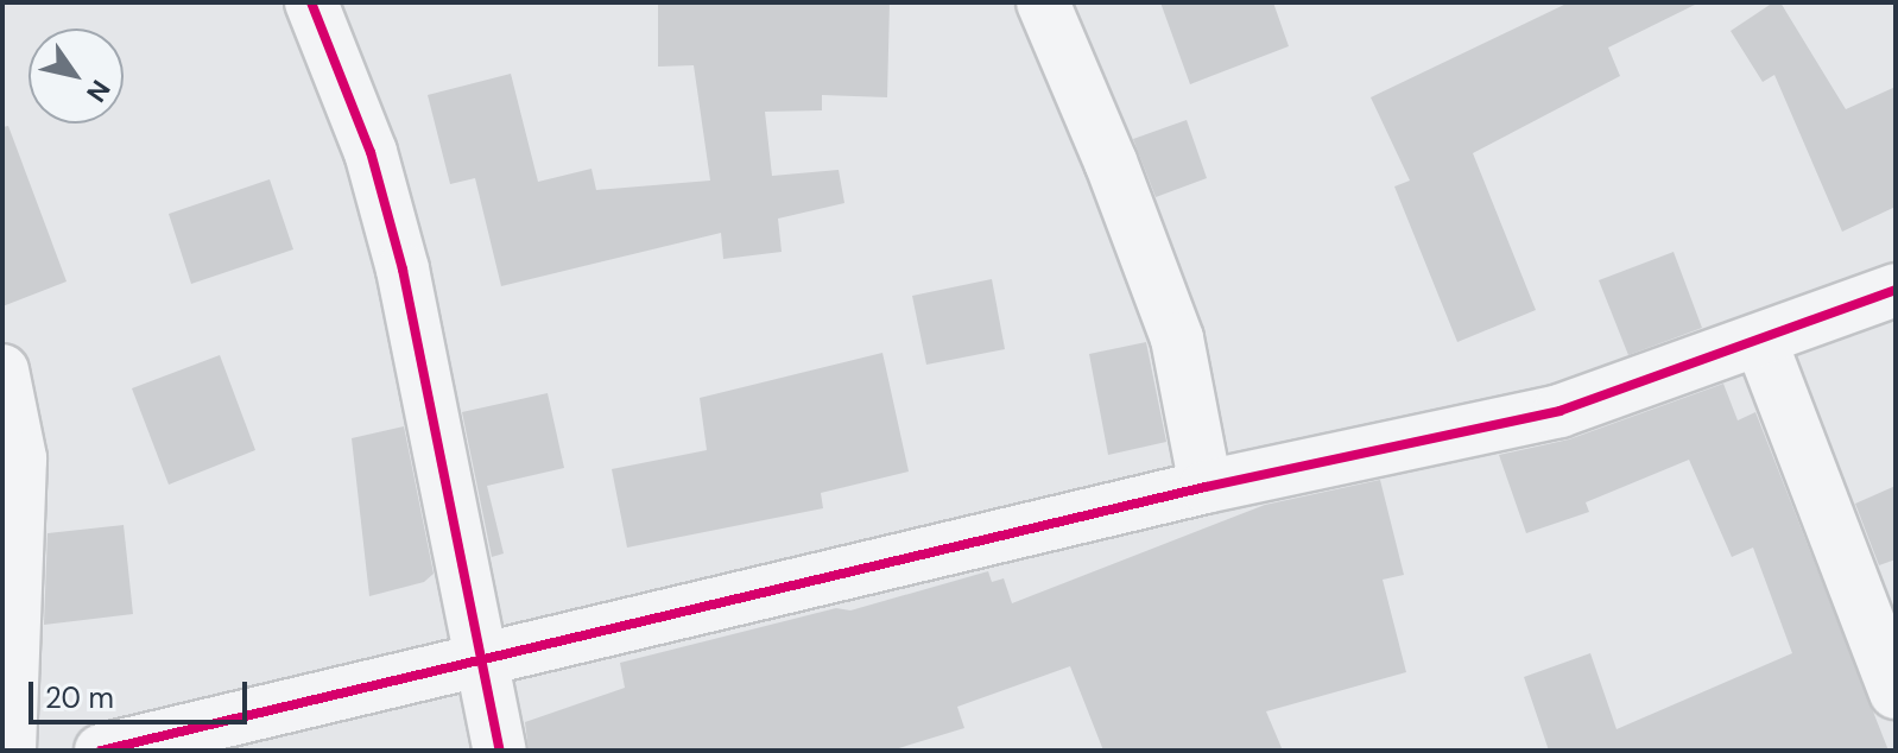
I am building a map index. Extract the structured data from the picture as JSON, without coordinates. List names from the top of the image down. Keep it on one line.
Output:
{"scale_bar":"20 m","north":"bottom right"}
